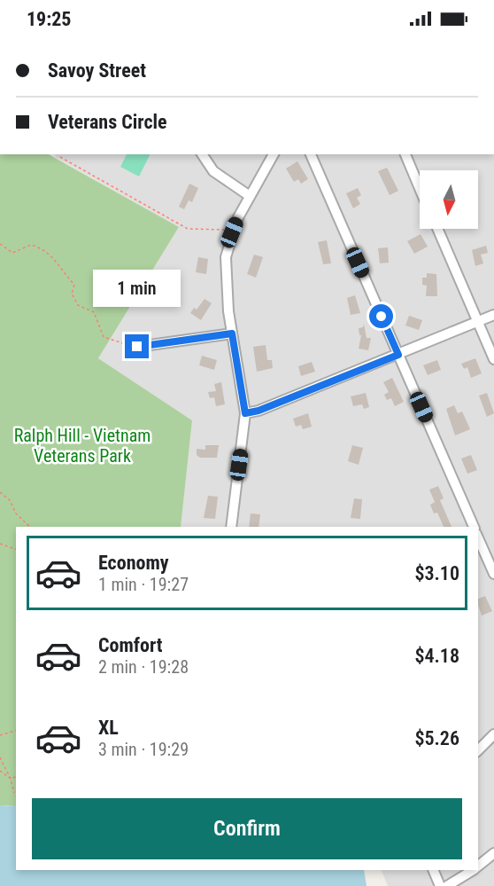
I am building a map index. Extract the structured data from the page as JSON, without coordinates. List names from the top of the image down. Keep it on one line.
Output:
{"parks":["Ralph Hill - Vietnam Veterans Park"],"north":"bottom","page":{"status":"19:25","banner":["Savoy Street","Veterans Circle"],"bubble":"1 min","list":[{"name":"Economy","note":"1 min · 19:27","value":"$3.10"},{"name":"Comfort","note":"2 min · 19:28","value":"$4.18"},{"name":"XL","note":"3 min · 19:29","value":"$5.26"}],"buttons":"Confirm"}}
